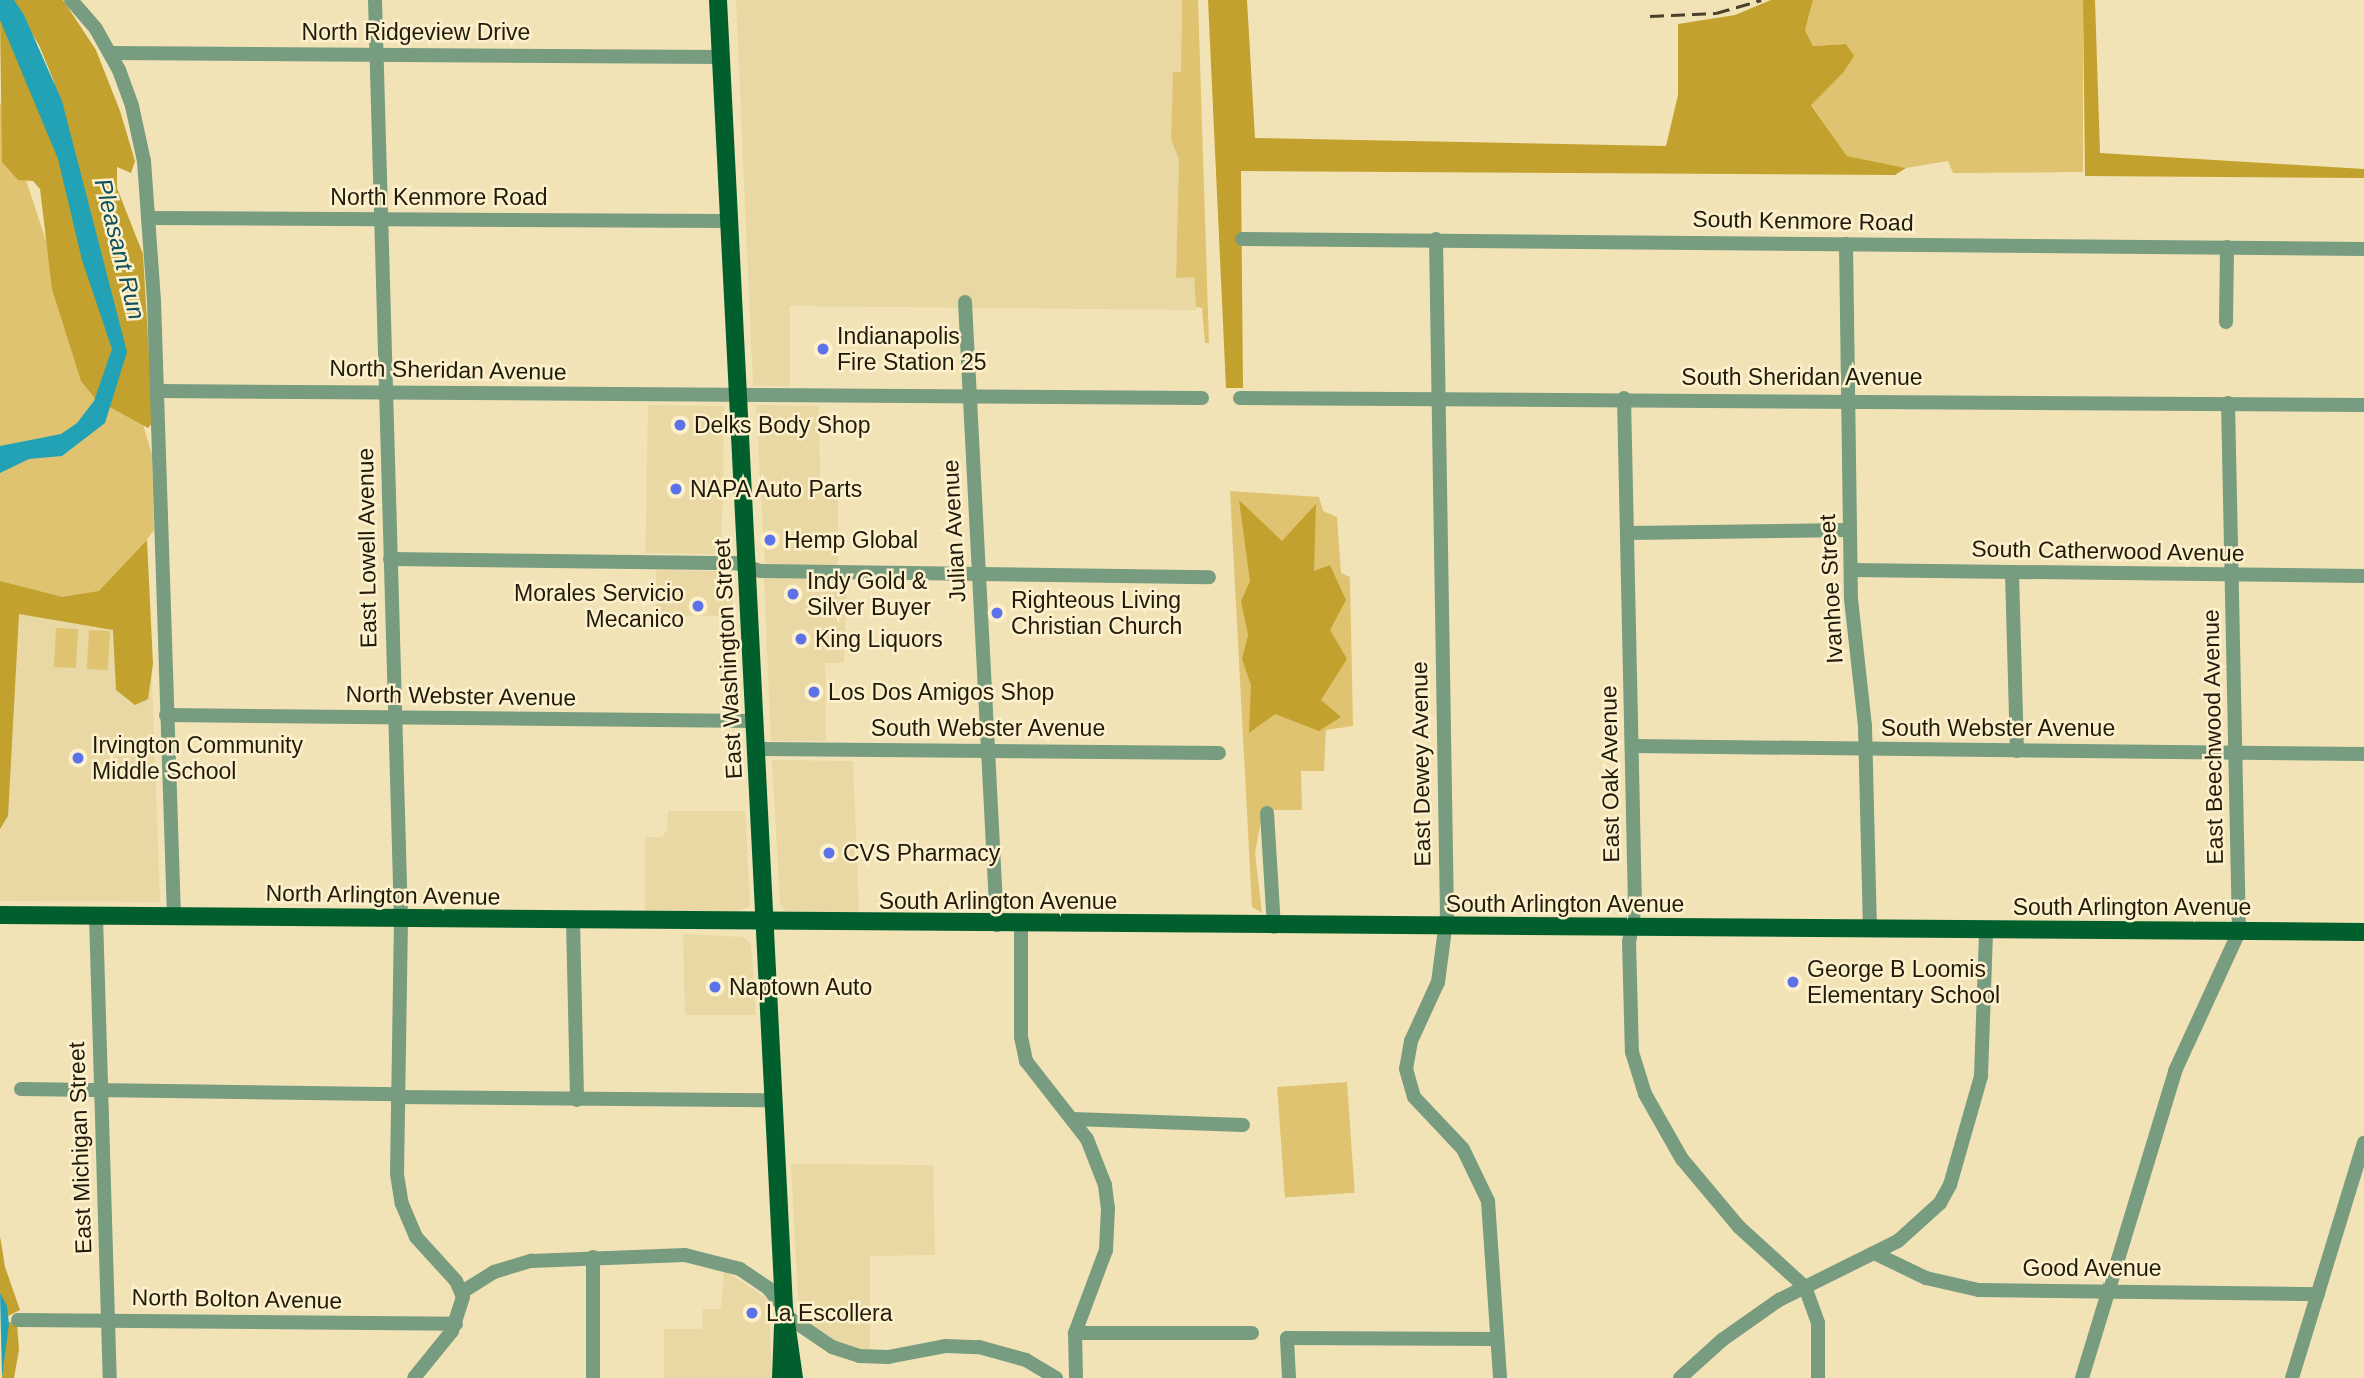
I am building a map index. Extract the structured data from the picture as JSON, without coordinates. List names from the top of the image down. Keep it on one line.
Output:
{"streets":{"main road":["East Washington Street","North Arlington Avenue","South Arlington Avenue"],"street":["North Ridgeview Drive","North Kenmore Road","South Kenmore Road","North Sheridan Avenue","South Sheridan Avenue","Julian Avenue","East Lowell Avenue","South Catherwood Avenue","Ivanhoe Street","North Webster Avenue","South Webster Avenue","East Beechwood Avenue","East Dewey Avenue","East Oak Avenue","East Michigan Street","Good Avenue","North Bolton Avenue"]},"crossings":[["North Ridgeview Drive","East Lowell Avenue"],["North Ridgeview Drive","East Washington Street"],["North Kenmore Road","East Lowell Avenue"],["North Kenmore Road","East Washington Street"],["South Kenmore Road","Ivanhoe Street"],["South Kenmore Road","East Dewey Avenue"],["North Sheridan Avenue","East Lowell Avenue"],["North Sheridan Avenue","East Washington Street"],["South Sheridan Avenue","Ivanhoe Street"],["South Sheridan Avenue","East Beechwood Avenue"],["South Sheridan Avenue","East Dewey Avenue"],["South Sheridan Avenue","East Oak Avenue"],["Julian Avenue","South Webster Avenue"],["Julian Avenue","South Arlington Avenue"],["East Lowell Avenue","North Webster Avenue"],["East Lowell Avenue","North Arlington Avenue"],["South Catherwood Avenue","Ivanhoe Street"],["South Catherwood Avenue","East Beechwood Avenue"],["Ivanhoe Street","South Webster Avenue"],["Ivanhoe Street","South Arlington Avenue"],["East Washington Street","North Webster Avenue"],["East Washington Street","South Webster Avenue"],["East Washington Street","North Arlington Avenue"],["East Washington Street","South Arlington Avenue"],["South Webster Avenue","East Beechwood Avenue"],["South Webster Avenue","East Oak Avenue"],["East Beechwood Avenue","South Arlington Avenue"],["East Beechwood Avenue","Good Avenue"],["East Dewey Avenue","South Arlington Avenue"],["East Oak Avenue","South Arlington Avenue"],["North Arlington Avenue","South Arlington Avenue"],["North Arlington Avenue","East Michigan Street"],["East Michigan Street","North Bolton Avenue"]],"water":["Pleasant Run"],"places":["Indianapolis Fire Station 25","Delks Body Shop","NAPA Auto Parts","Hemp Global","Indy Gold & Silver Buyer","Morales Servicio Mecanico","Righteous Living Christian Church","King Liquors","Los Dos Amigos Shop","Irvington Community Middle School","CVS Pharmacy","George B Loomis Elementary School","Naptown Auto","La Escollera"]}
